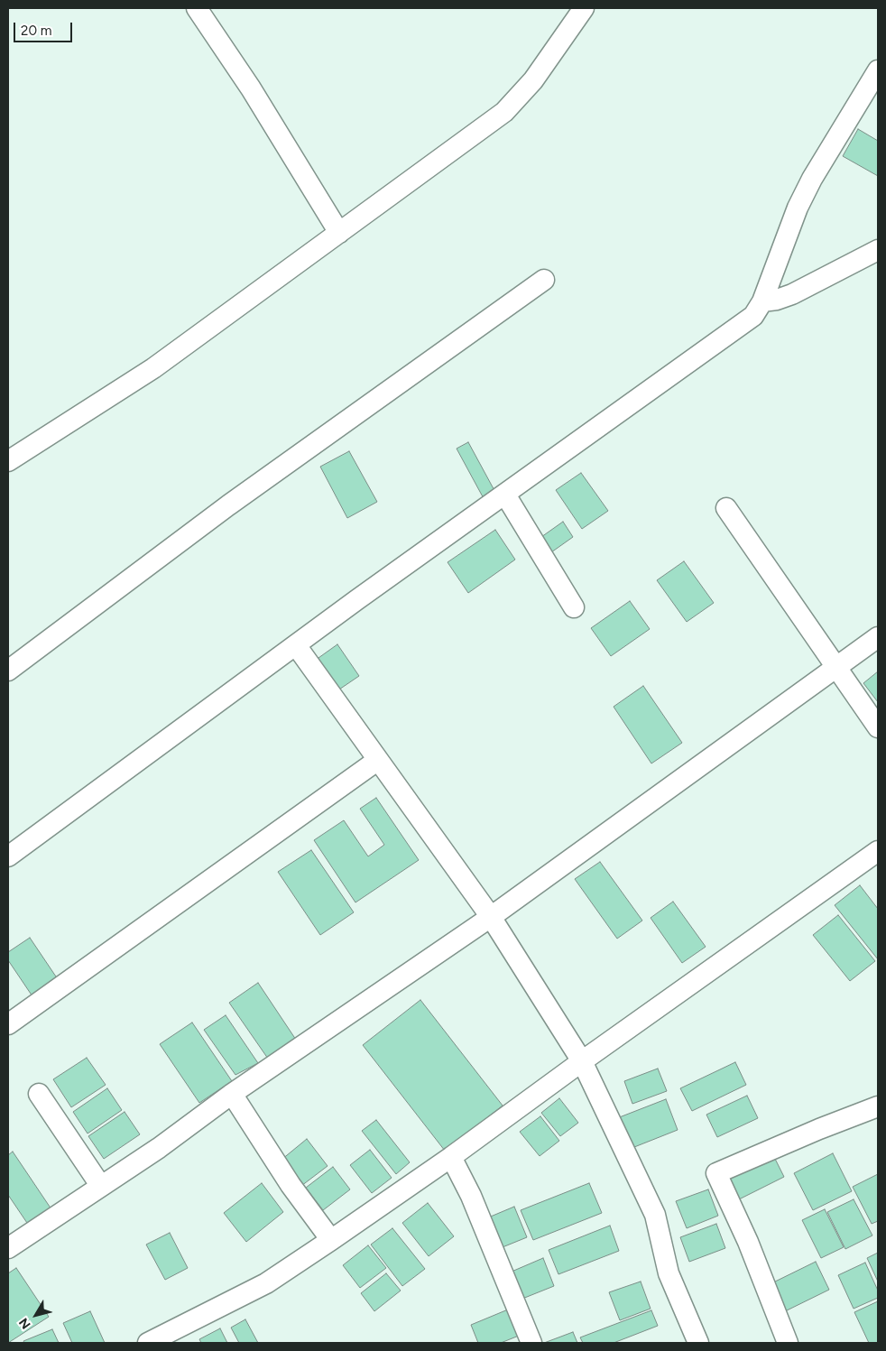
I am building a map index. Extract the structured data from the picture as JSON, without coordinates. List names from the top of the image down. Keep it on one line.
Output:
{"scale_bar":"20 m","north":"bottom left"}
